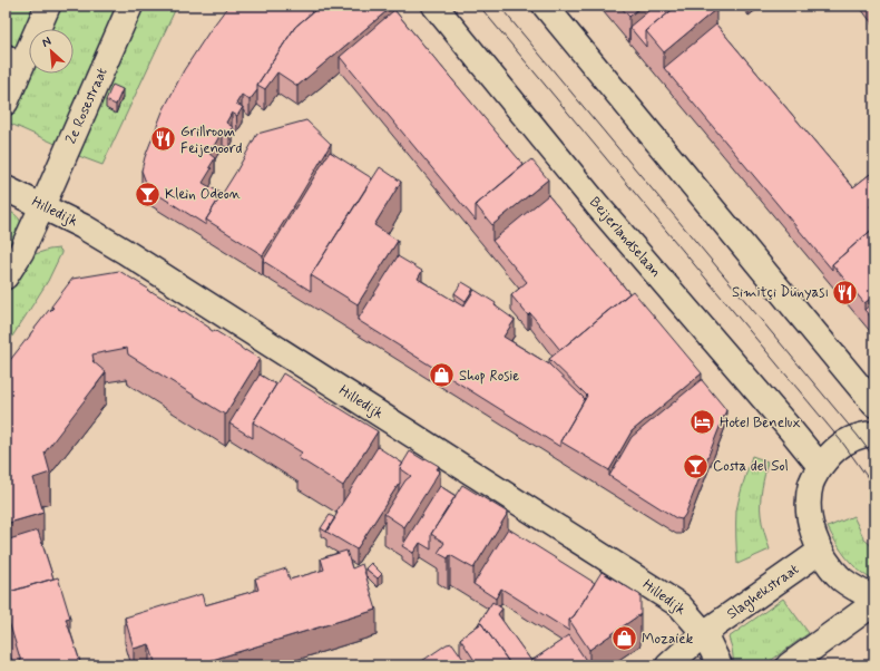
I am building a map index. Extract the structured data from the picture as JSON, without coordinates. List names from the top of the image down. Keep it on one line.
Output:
{"streets":{"street":["2e Rosestraat","Hilledijk","Beijerlandselaan","Slaghekstraat"]},"crossings":[["2e Rosestraat","Hilledijk"],["Hilledijk","Slaghekstraat"]],"places":{"restaurant":["Grillroom Feijenoord","Simitçi Dünyası"],"bar":["Klein Odeon","Costa del Sol"],"shop":["Shop Rosie","Mozaiek"],"hotel":["Hotel Benelux"]},"north":"top left"}
